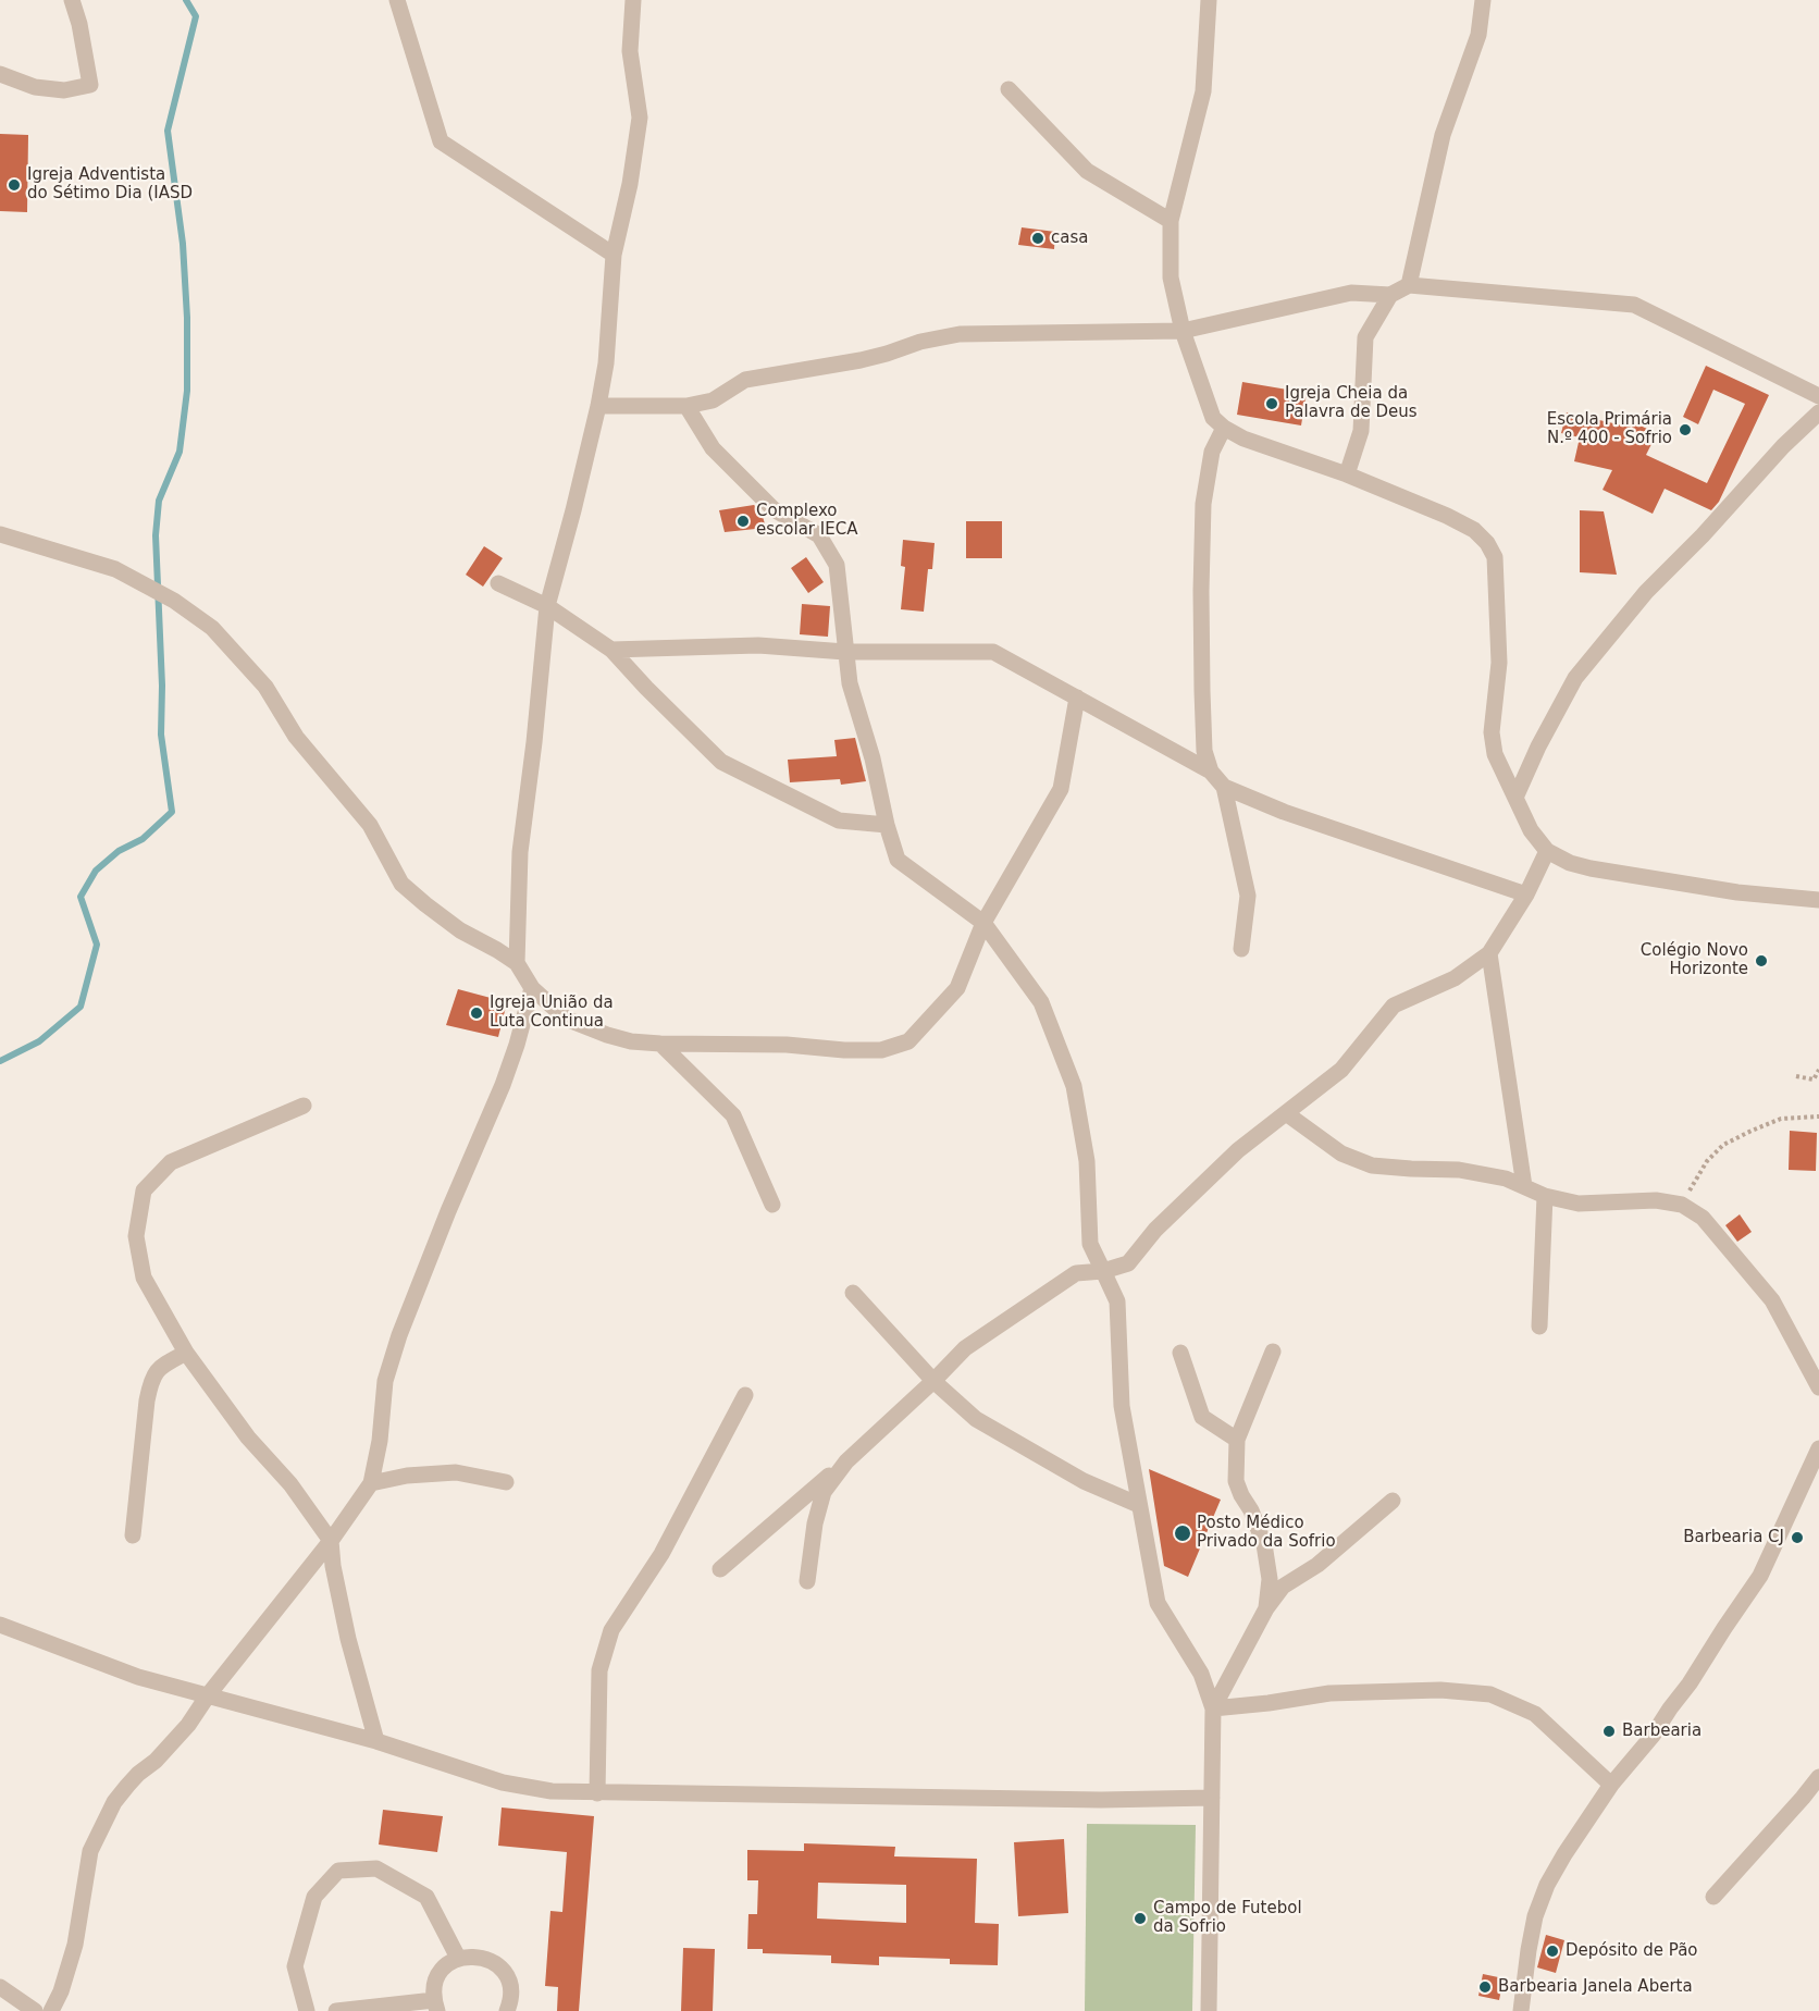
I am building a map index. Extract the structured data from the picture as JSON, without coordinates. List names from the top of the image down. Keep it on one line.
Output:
{"places":["Igreja Adventista do Sétimo Dia (IASD","casa","Igreja Cheia da Palavra de Deus","Escola Primária N.º 400 - Sofrio","Complexo escolar IECA","Colégio Novo Horizonte","Igreja União da Luta Continua","Posto Médico Privado da Sofrio","Barbearia CJ","Barbearia","Campo de Futebol da Sofrio","Depósito de Pão","Barbearia Janela Aberta"]}
